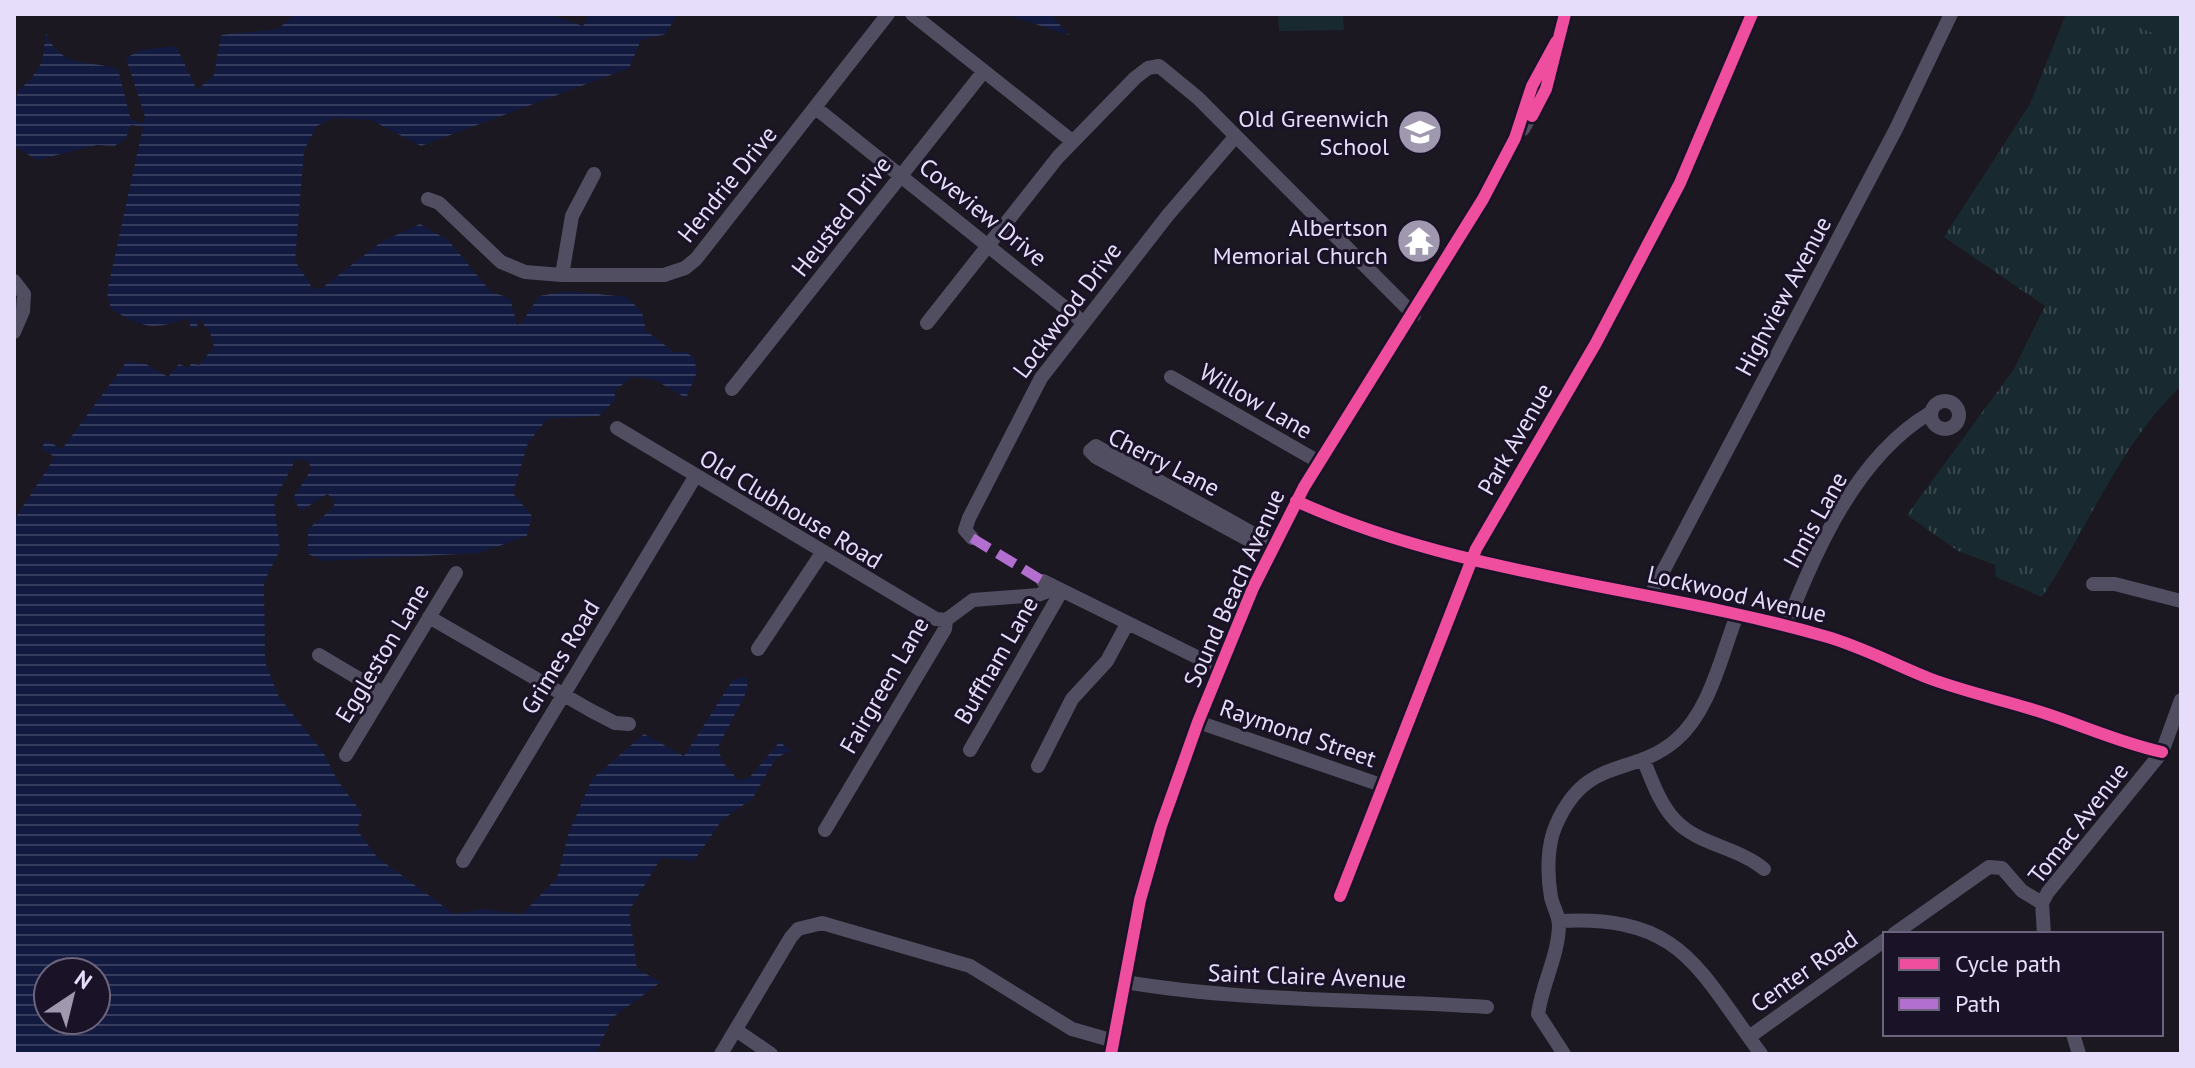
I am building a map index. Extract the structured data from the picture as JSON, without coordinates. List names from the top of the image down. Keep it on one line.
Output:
{"streets":{"street":["Hendrie Drive","Coveview Drive","Heusted Drive","Highview Avenue","Lockwood Drive","Willow Lane","Park Avenue","Cherry Lane","Old Clubhouse Road","Innis Lane","Sound Beach Avenue","Lockwood Avenue","Eggleston Lane","Grimes Road","Buffham Lane","Fairgreen Lane","Raymond Street","Tomac Avenue","Center Road","Saint Claire Avenue"]},"crossings":[["Hendrie Drive","Coveview Drive"],["Coveview Drive","Heusted Drive"],["Coveview Drive","Lockwood Drive"],["Highview Avenue","Lockwood Avenue"],["Willow Lane","Sound Beach Avenue"],["Park Avenue","Lockwood Avenue"],["Park Avenue","Raymond Street"],["Cherry Lane","Sound Beach Avenue"],["Old Clubhouse Road","Grimes Road"],["Old Clubhouse Road","Fairgreen Lane"],["Innis Lane","Lockwood Avenue"],["Sound Beach Avenue","Lockwood Avenue"],["Sound Beach Avenue","Raymond Street"],["Sound Beach Avenue","Saint Claire Avenue"],["Lockwood Avenue","Tomac Avenue"],["Buffham Lane","Fairgreen Lane"],["Tomac Avenue","Center Road"]],"places":{"school or university":["Old Greenwich School"],"temple":["Albertson Memorial Church"]},"legend":["Cycle path","Path"],"north":"top right"}
